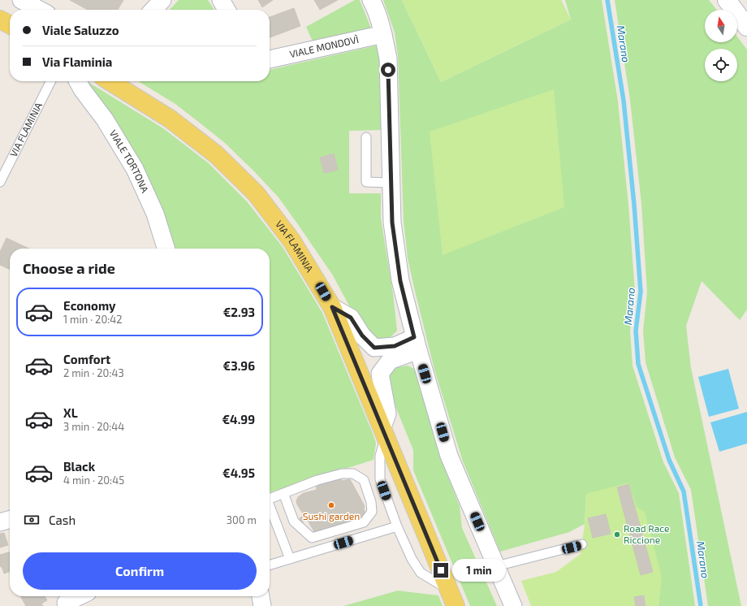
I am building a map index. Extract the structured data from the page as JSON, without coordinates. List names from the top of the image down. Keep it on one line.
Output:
{"streets":{"main road":["VIA FLAMINIA"],"street":["VIALE MONDOVÌ","VIALE TORTONA"]},"water":["Marano"],"places":["Sushi garden","Road Race Riccione"],"north":"top","page":{"banner":["Viale Saluzzo","Via Flaminia"],"heading":"Choose a ride","list":[{"name":"Economy","note":"1 min · 20:42","value":"€2.93"},{"name":"Comfort","note":"2 min · 20:43","value":"€3.96"},{"name":"XL","note":"3 min · 20:44","value":"€4.99"},{"name":"Black","note":"4 min · 20:45","value":"€4.95"}],"pay":["Cash","300 m"],"buttons":"Confirm","bubble":"1 min"}}
